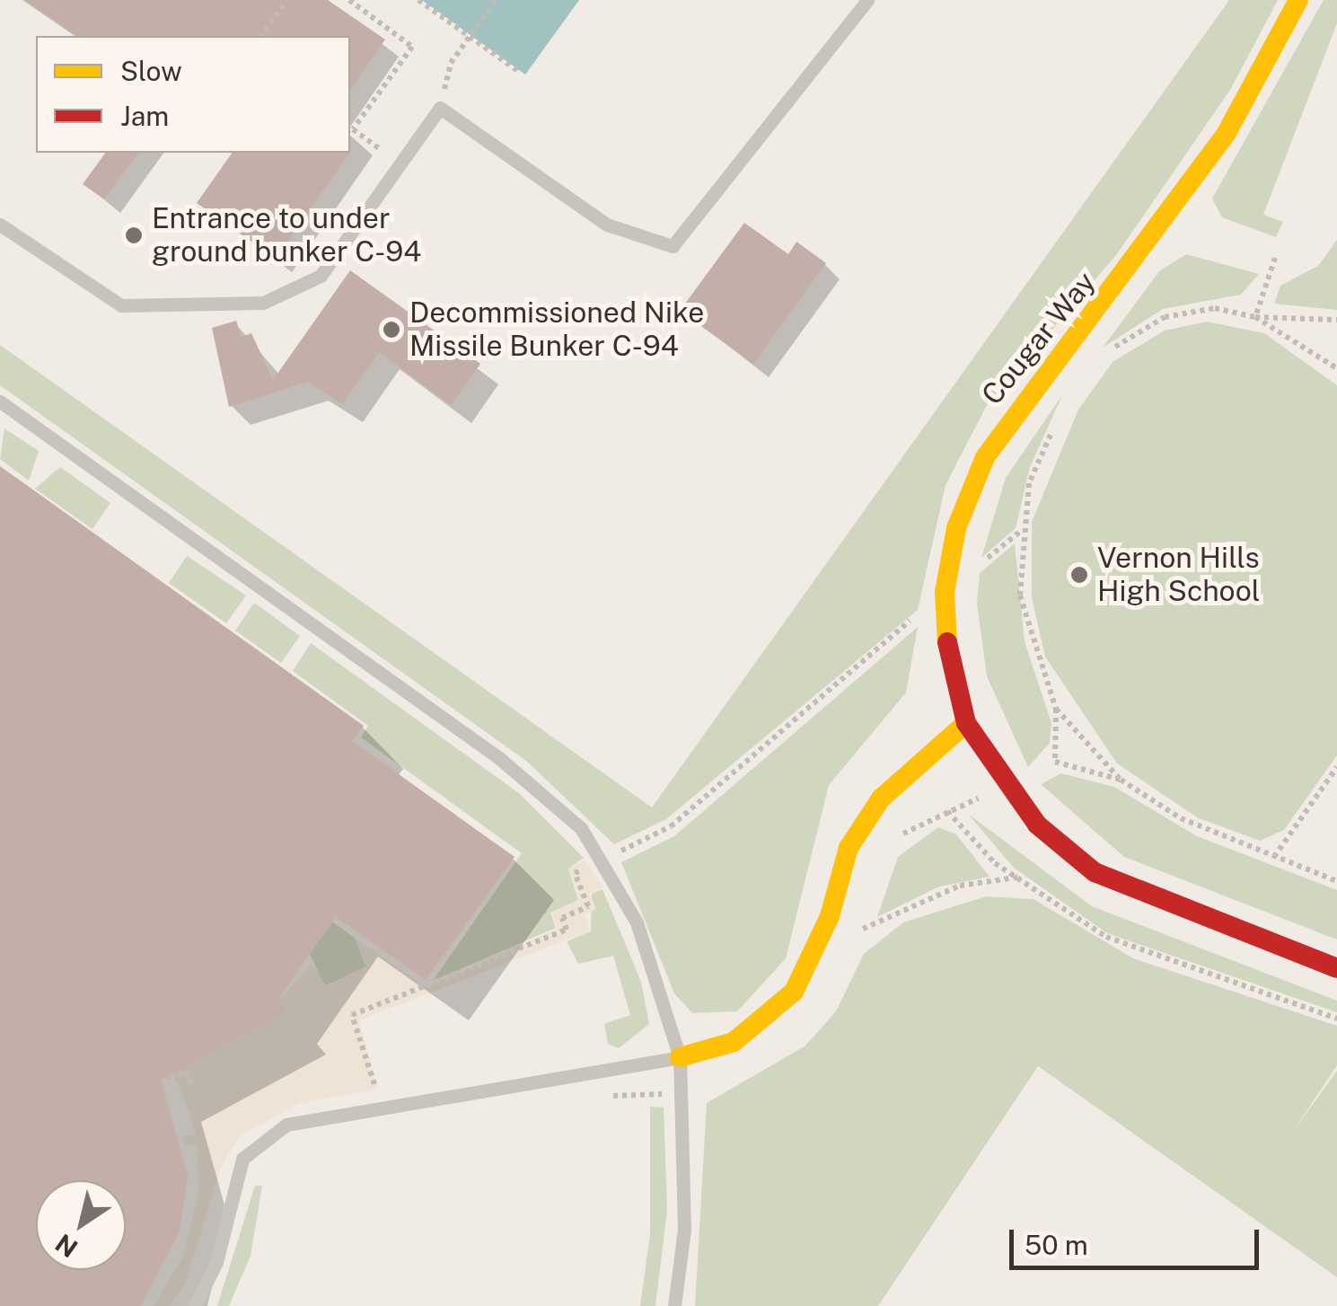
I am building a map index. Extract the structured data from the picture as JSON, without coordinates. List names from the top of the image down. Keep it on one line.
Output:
{"streets":{"street":["Cougar Way"]},"places":["Entrance to under ground bunker C-94","Decommissioned Nike Missile Bunker C-94","Vernon Hills High School"],"legend":["Slow","Jam"],"scale_bar":"50 m","north":"bottom left"}
